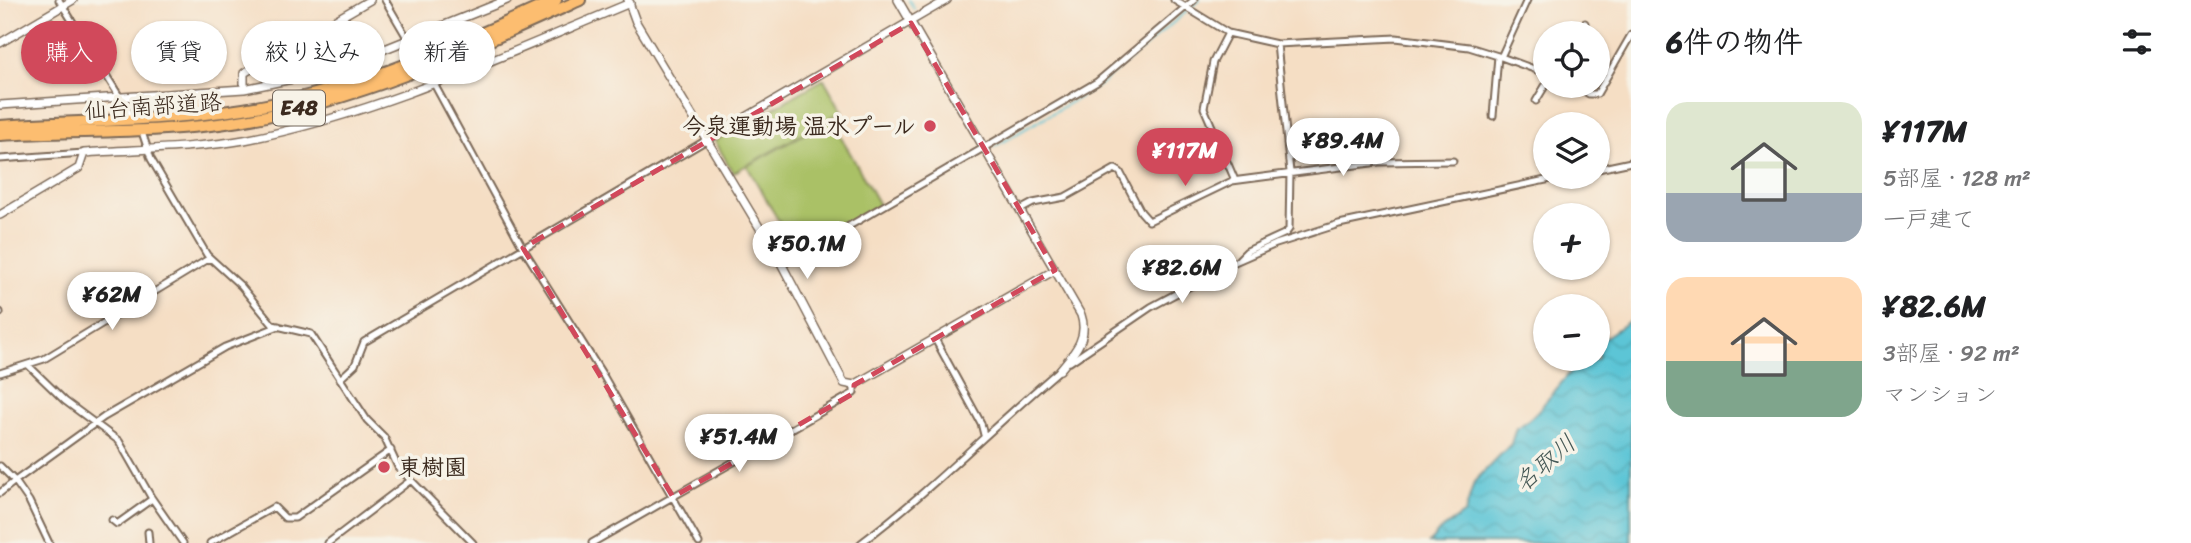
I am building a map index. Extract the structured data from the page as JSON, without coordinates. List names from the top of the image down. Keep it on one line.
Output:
{"streets":{"highway":["仙台南部道路","E48"]},"water":["名取川"],"places":["今泉運動場 温水プール","東樹園"],"page":{"heading":"6件の物件","map_buttons":["+","−"],"chip":["購入","賃貸","絞り込み","新着"],"list":[{"name":"¥117M","note":"5部屋 · 128 m² · 一戸建て"},{"name":"¥82.6M","note":"3部屋 · 92 m² · マンション"}],"price":["¥89.4M","¥117M","¥50.1M","¥82.6M","¥62M","¥51.4M"]}}
